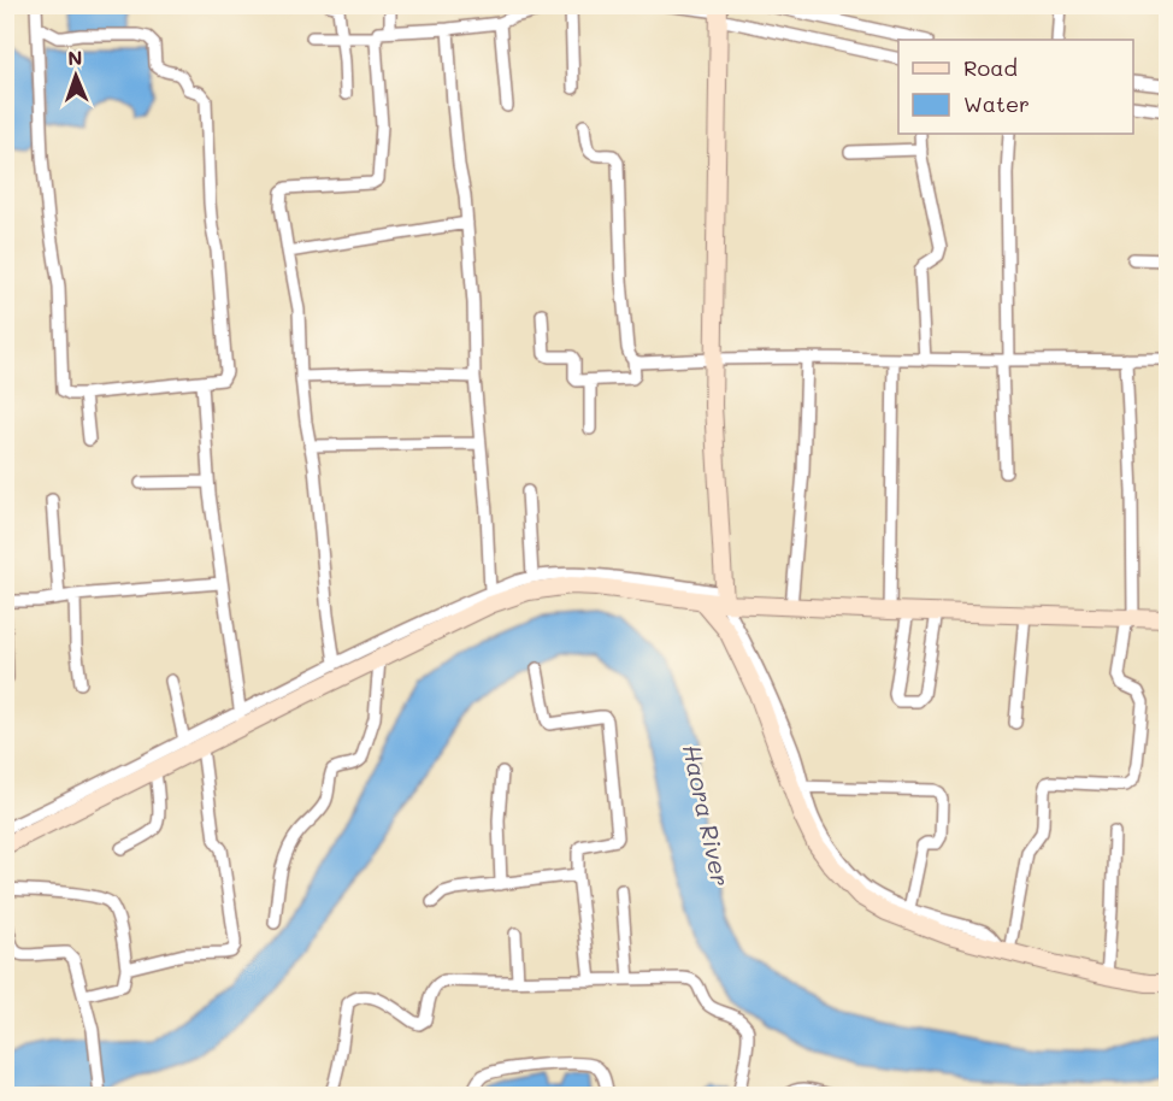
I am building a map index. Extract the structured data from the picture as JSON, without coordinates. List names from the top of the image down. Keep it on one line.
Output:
{"water":["Haora River"],"legend":["Road","Water"],"north":"top"}
